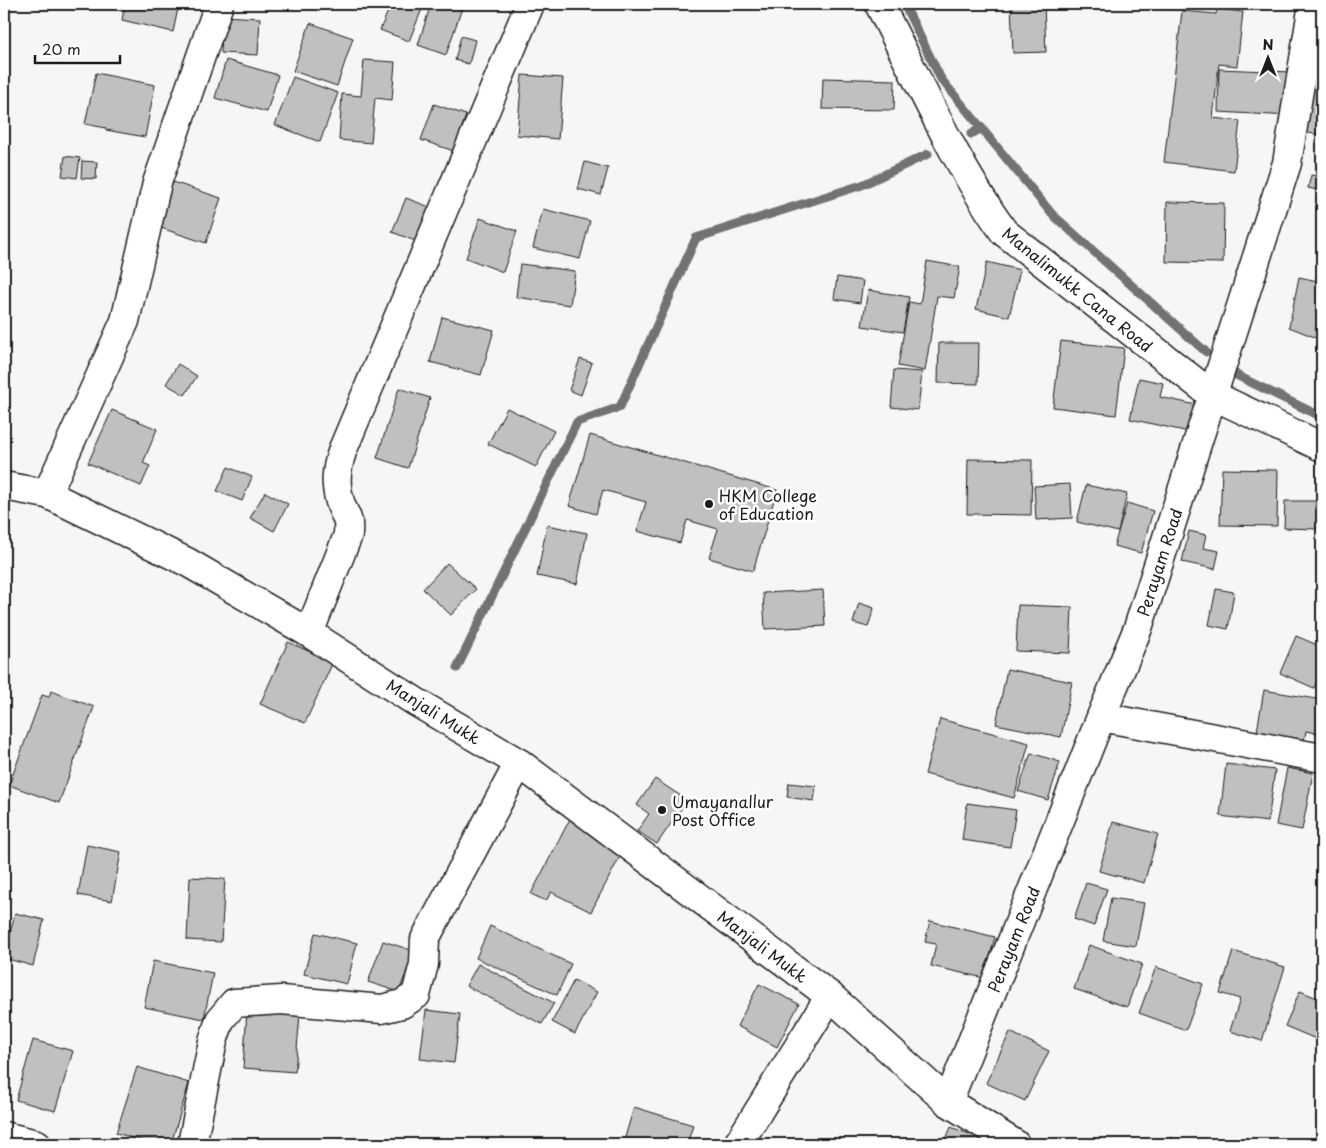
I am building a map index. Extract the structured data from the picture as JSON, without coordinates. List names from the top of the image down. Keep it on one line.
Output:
{"streets":{"street":["Manalimukk Cana Road","Perayam Road","Manjali Mukk"]},"crossings":[["Manalimukk Cana Road","Perayam Road"],["Perayam Road","Manjali Mukk"]],"places":["HKM College of Education","Umayanallur Post Office"],"scale_bar":"20 m","north":"top"}
